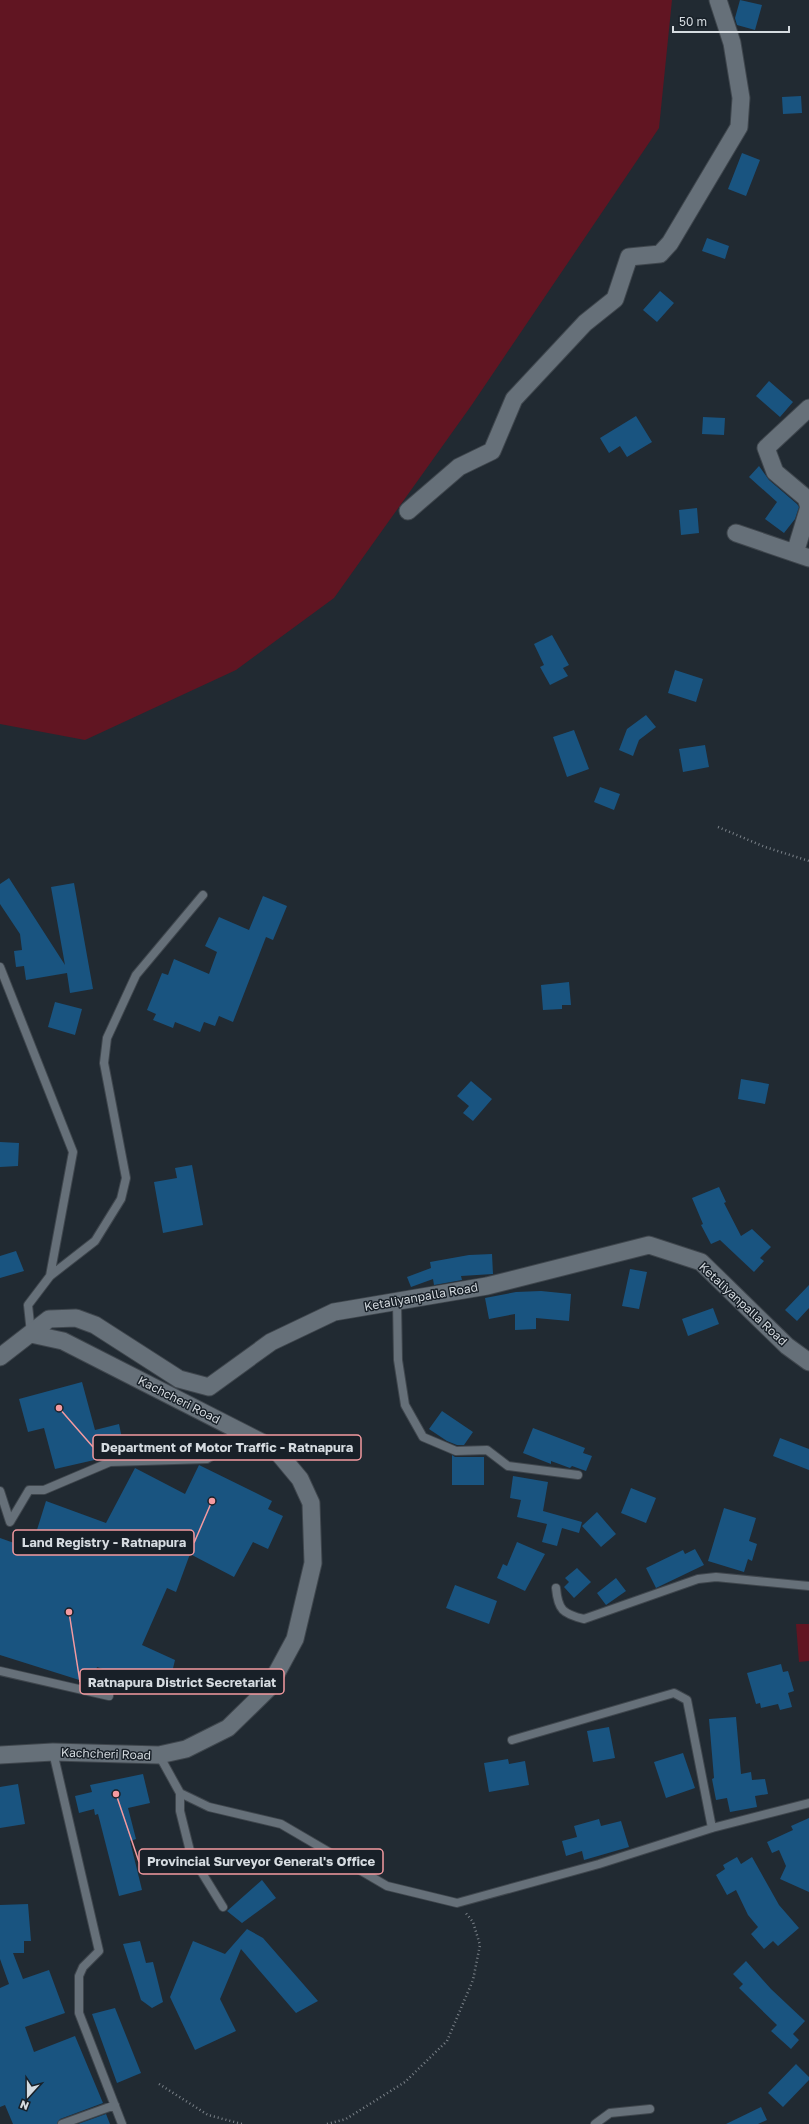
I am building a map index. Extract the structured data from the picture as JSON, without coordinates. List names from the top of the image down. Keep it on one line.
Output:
{"streets":{"street":["Ketaliyanpalla Road","Kachcheri Road"]},"crossings":[["Ketaliyanpalla Road","Kachcheri Road"]],"places":["Department of Motor Traffic - Ratnapura","Land Registry - Ratnapura","Ratnapura District Secretariat","Provincial Surveyor General's Office"],"scale_bar":"50 m","north":"bottom"}
